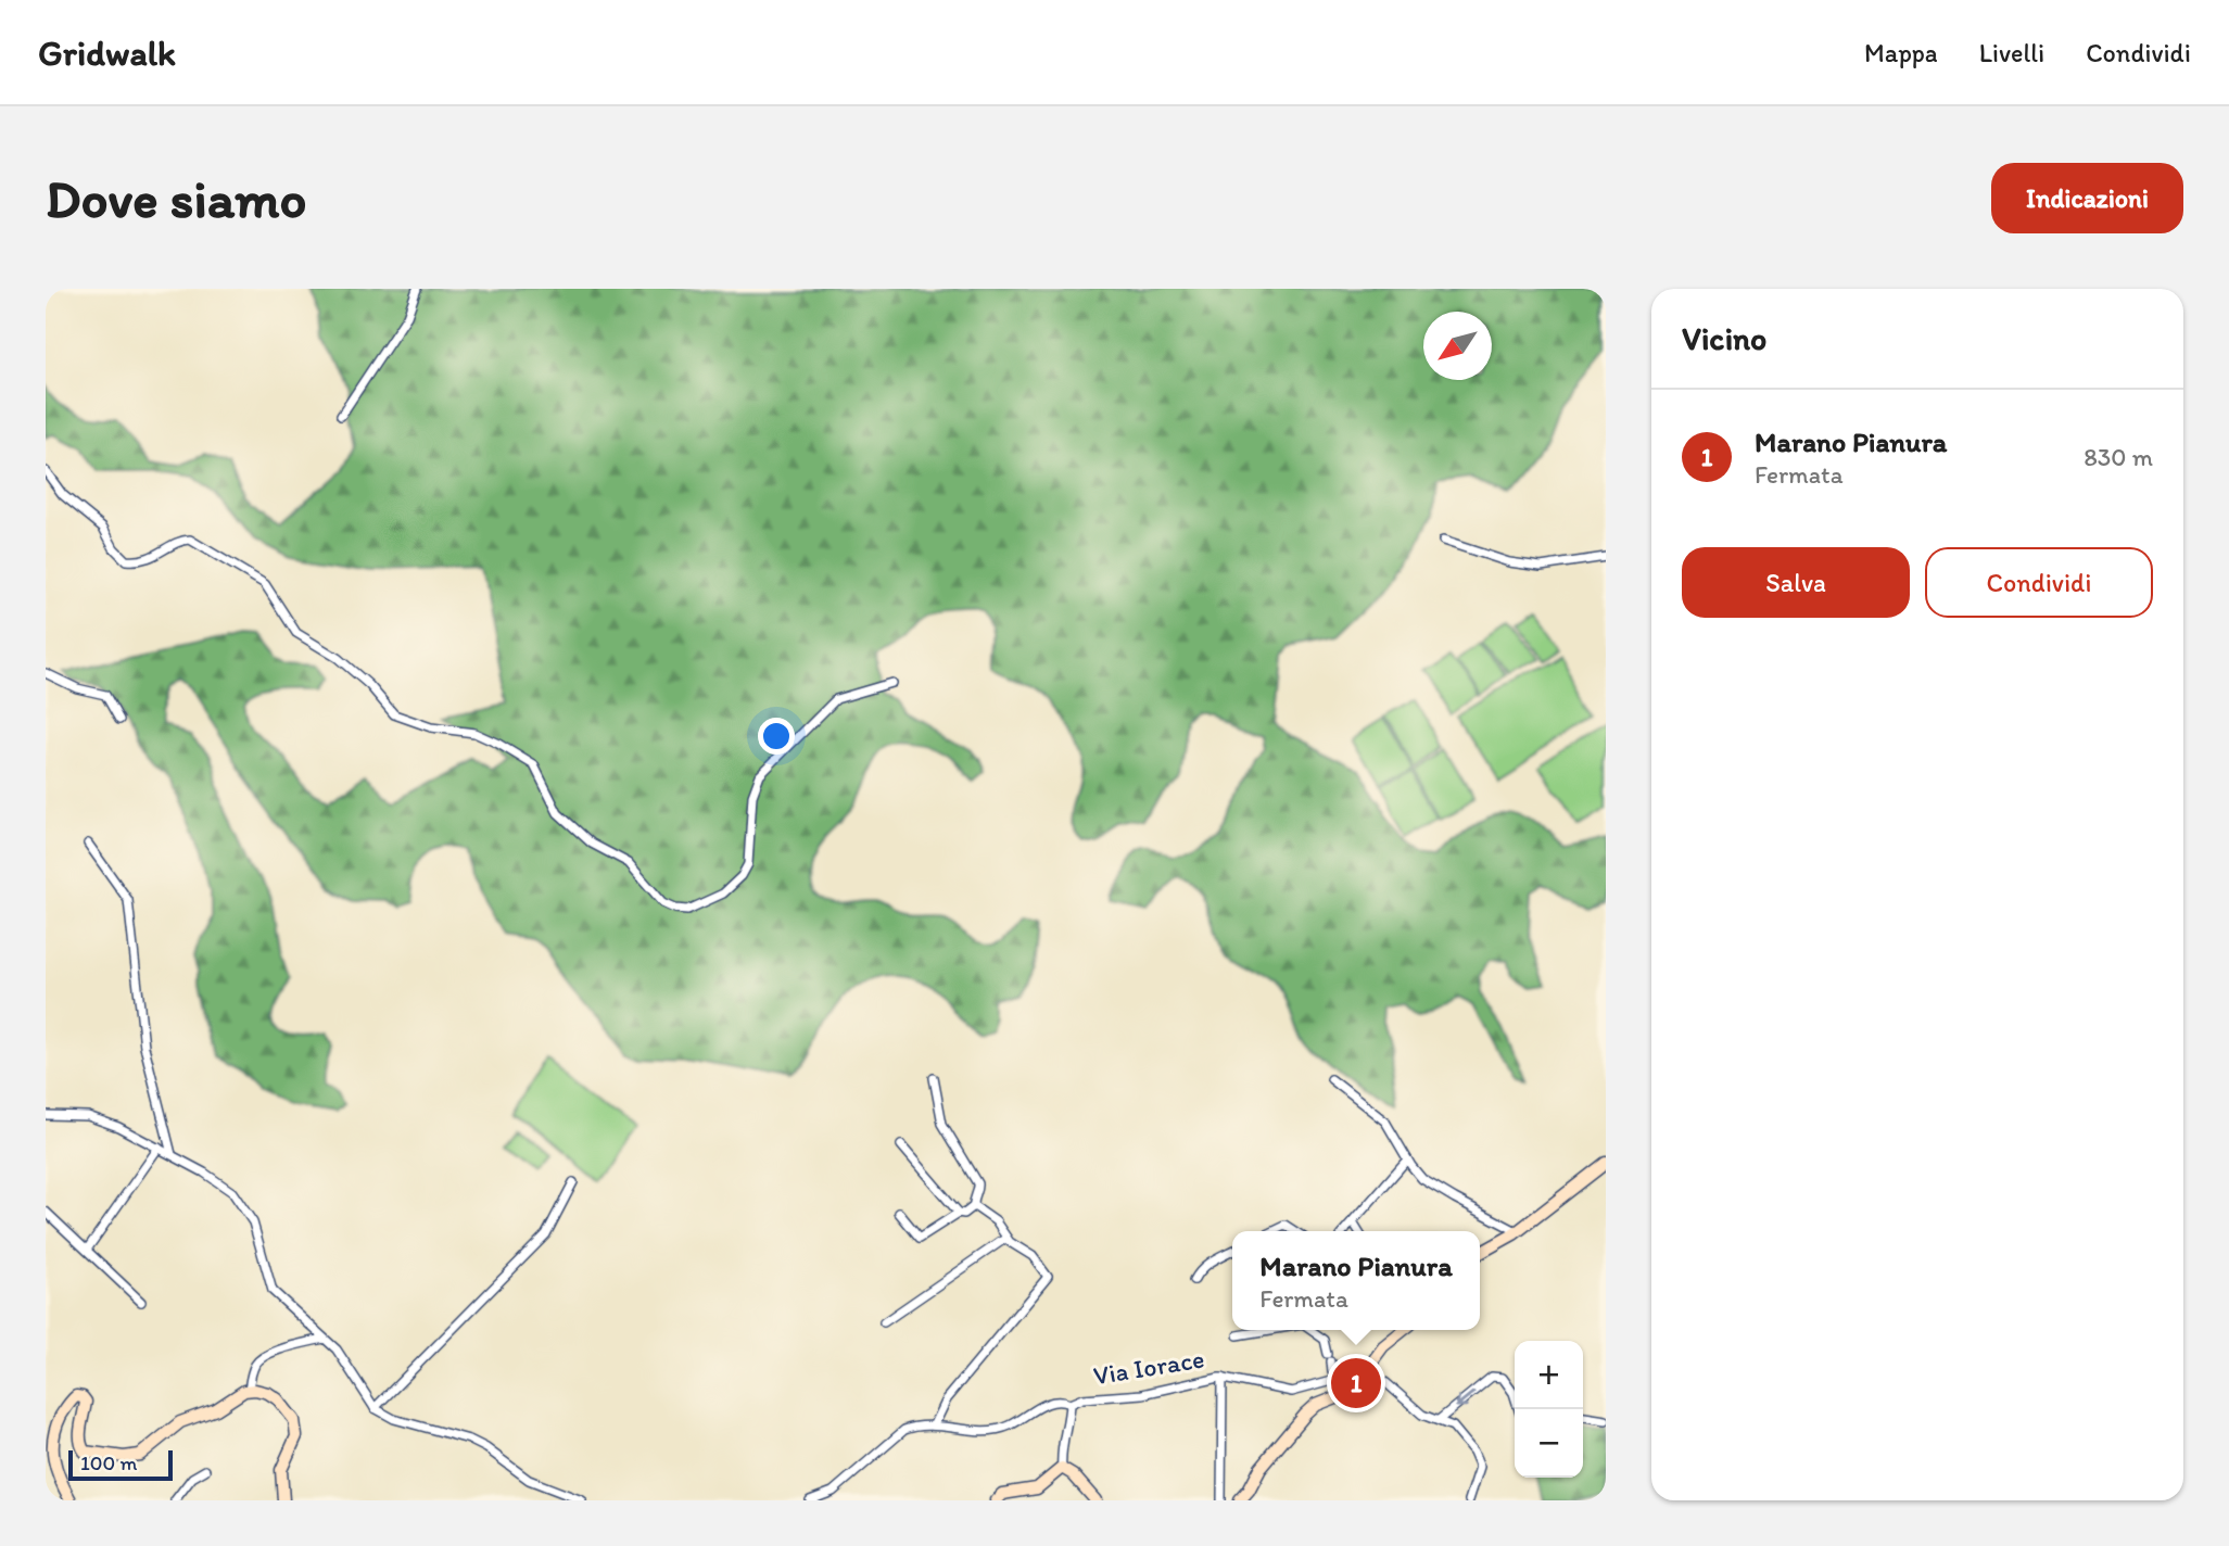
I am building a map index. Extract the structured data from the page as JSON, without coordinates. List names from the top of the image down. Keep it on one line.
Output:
{"streets":{"street":["Via Iorace"]},"scale_bar":"100 m","north":"bottom left","page":{"header":"Gridwalk","nav":["Mappa","Livelli","Condividi"],"buttons":["Indicazioni",["Salva","Condividi"]],"title":"Dove siamo","heading":"Vicino","list":[{"mark":"1","name":"Marano Pianura","note":"Fermata","value":"830 m"}],"popup":["Marano Pianura","Fermata"],"map_buttons":["+","−"],"pins":"1","scale":"100 m"}}
